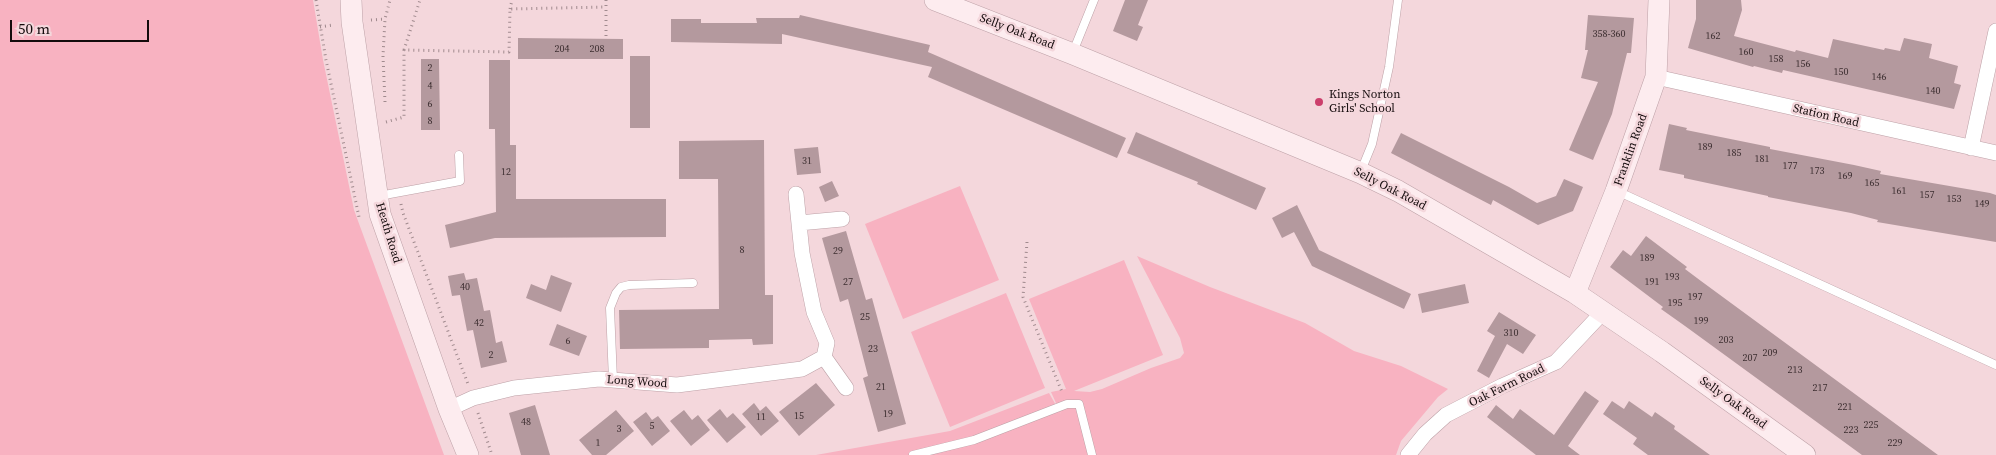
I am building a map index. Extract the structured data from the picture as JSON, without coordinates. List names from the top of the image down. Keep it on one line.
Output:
{"streets":{"street":["Selly Oak Road","Station Road","Franklin Road","Heath Road","Long Wood","Oak Farm Road"]},"crossings":[["Selly Oak Road","Franklin Road"],["Selly Oak Road","Oak Farm Road"],["Station Road","Franklin Road"],["Heath Road","Long Wood"]],"places":["Kings Norton Girls' School"],"house_numbers":["358-360","162","204","208","160","158","156","2","150","146","4","140","6","8","189","185","181","31","177","173","12","169","165","161","157","153","149","8","29","189","193","27","191","40","197","195","25","199","42","310","203","6","23","209","2","207","213","21","217","221","19","15","11","48","225","5","3","223","1","229"],"scale_bar":"50 m"}
